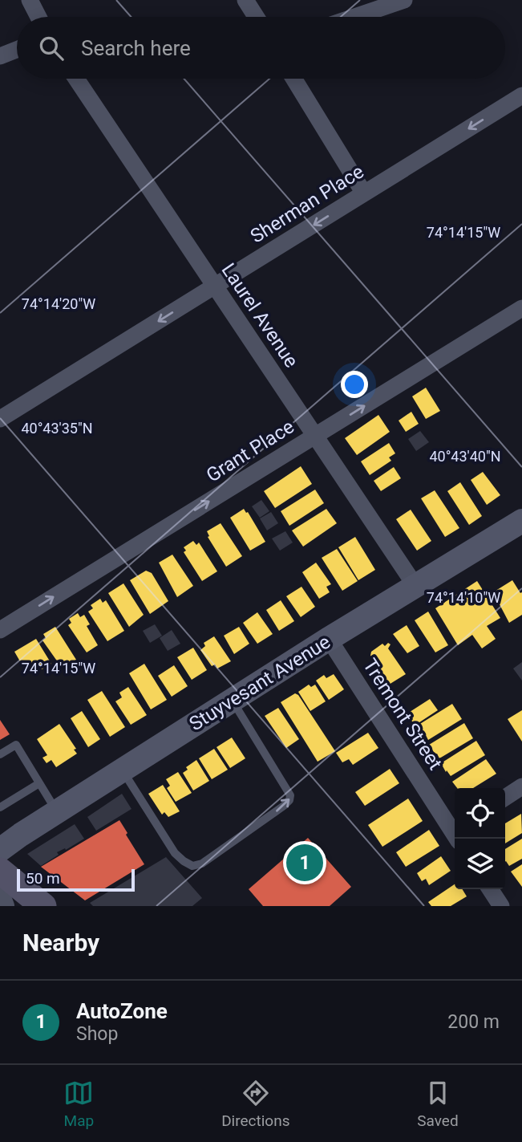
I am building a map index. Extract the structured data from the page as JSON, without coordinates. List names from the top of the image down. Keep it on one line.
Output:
{"streets":{"main road":["Stuyvesant Avenue"],"street":["Sherman Place","Laurel Avenue","Grant Place","Tremont Street"]},"crossings":[["Sherman Place","Laurel Avenue"],["Laurel Avenue","Grant Place"],["Laurel Avenue","Stuyvesant Avenue"],["Stuyvesant Avenue","Tremont Street"]],"one_way":["Sherman Place","Grant Place"],"scale_bar":"50 m","page":{"search":"Search here","pins":"1","scale":"50 m","heading":"Nearby","list":[{"mark":"1","name":"AutoZone","note":"Shop","value":"200 m"}],"nav":["Map","Directions","Saved"]},"coordinates":["74°14'15\"W","74°14'20\"W","40°43'35\"N","40°43'40\"N","74°14'10\"W"]}
